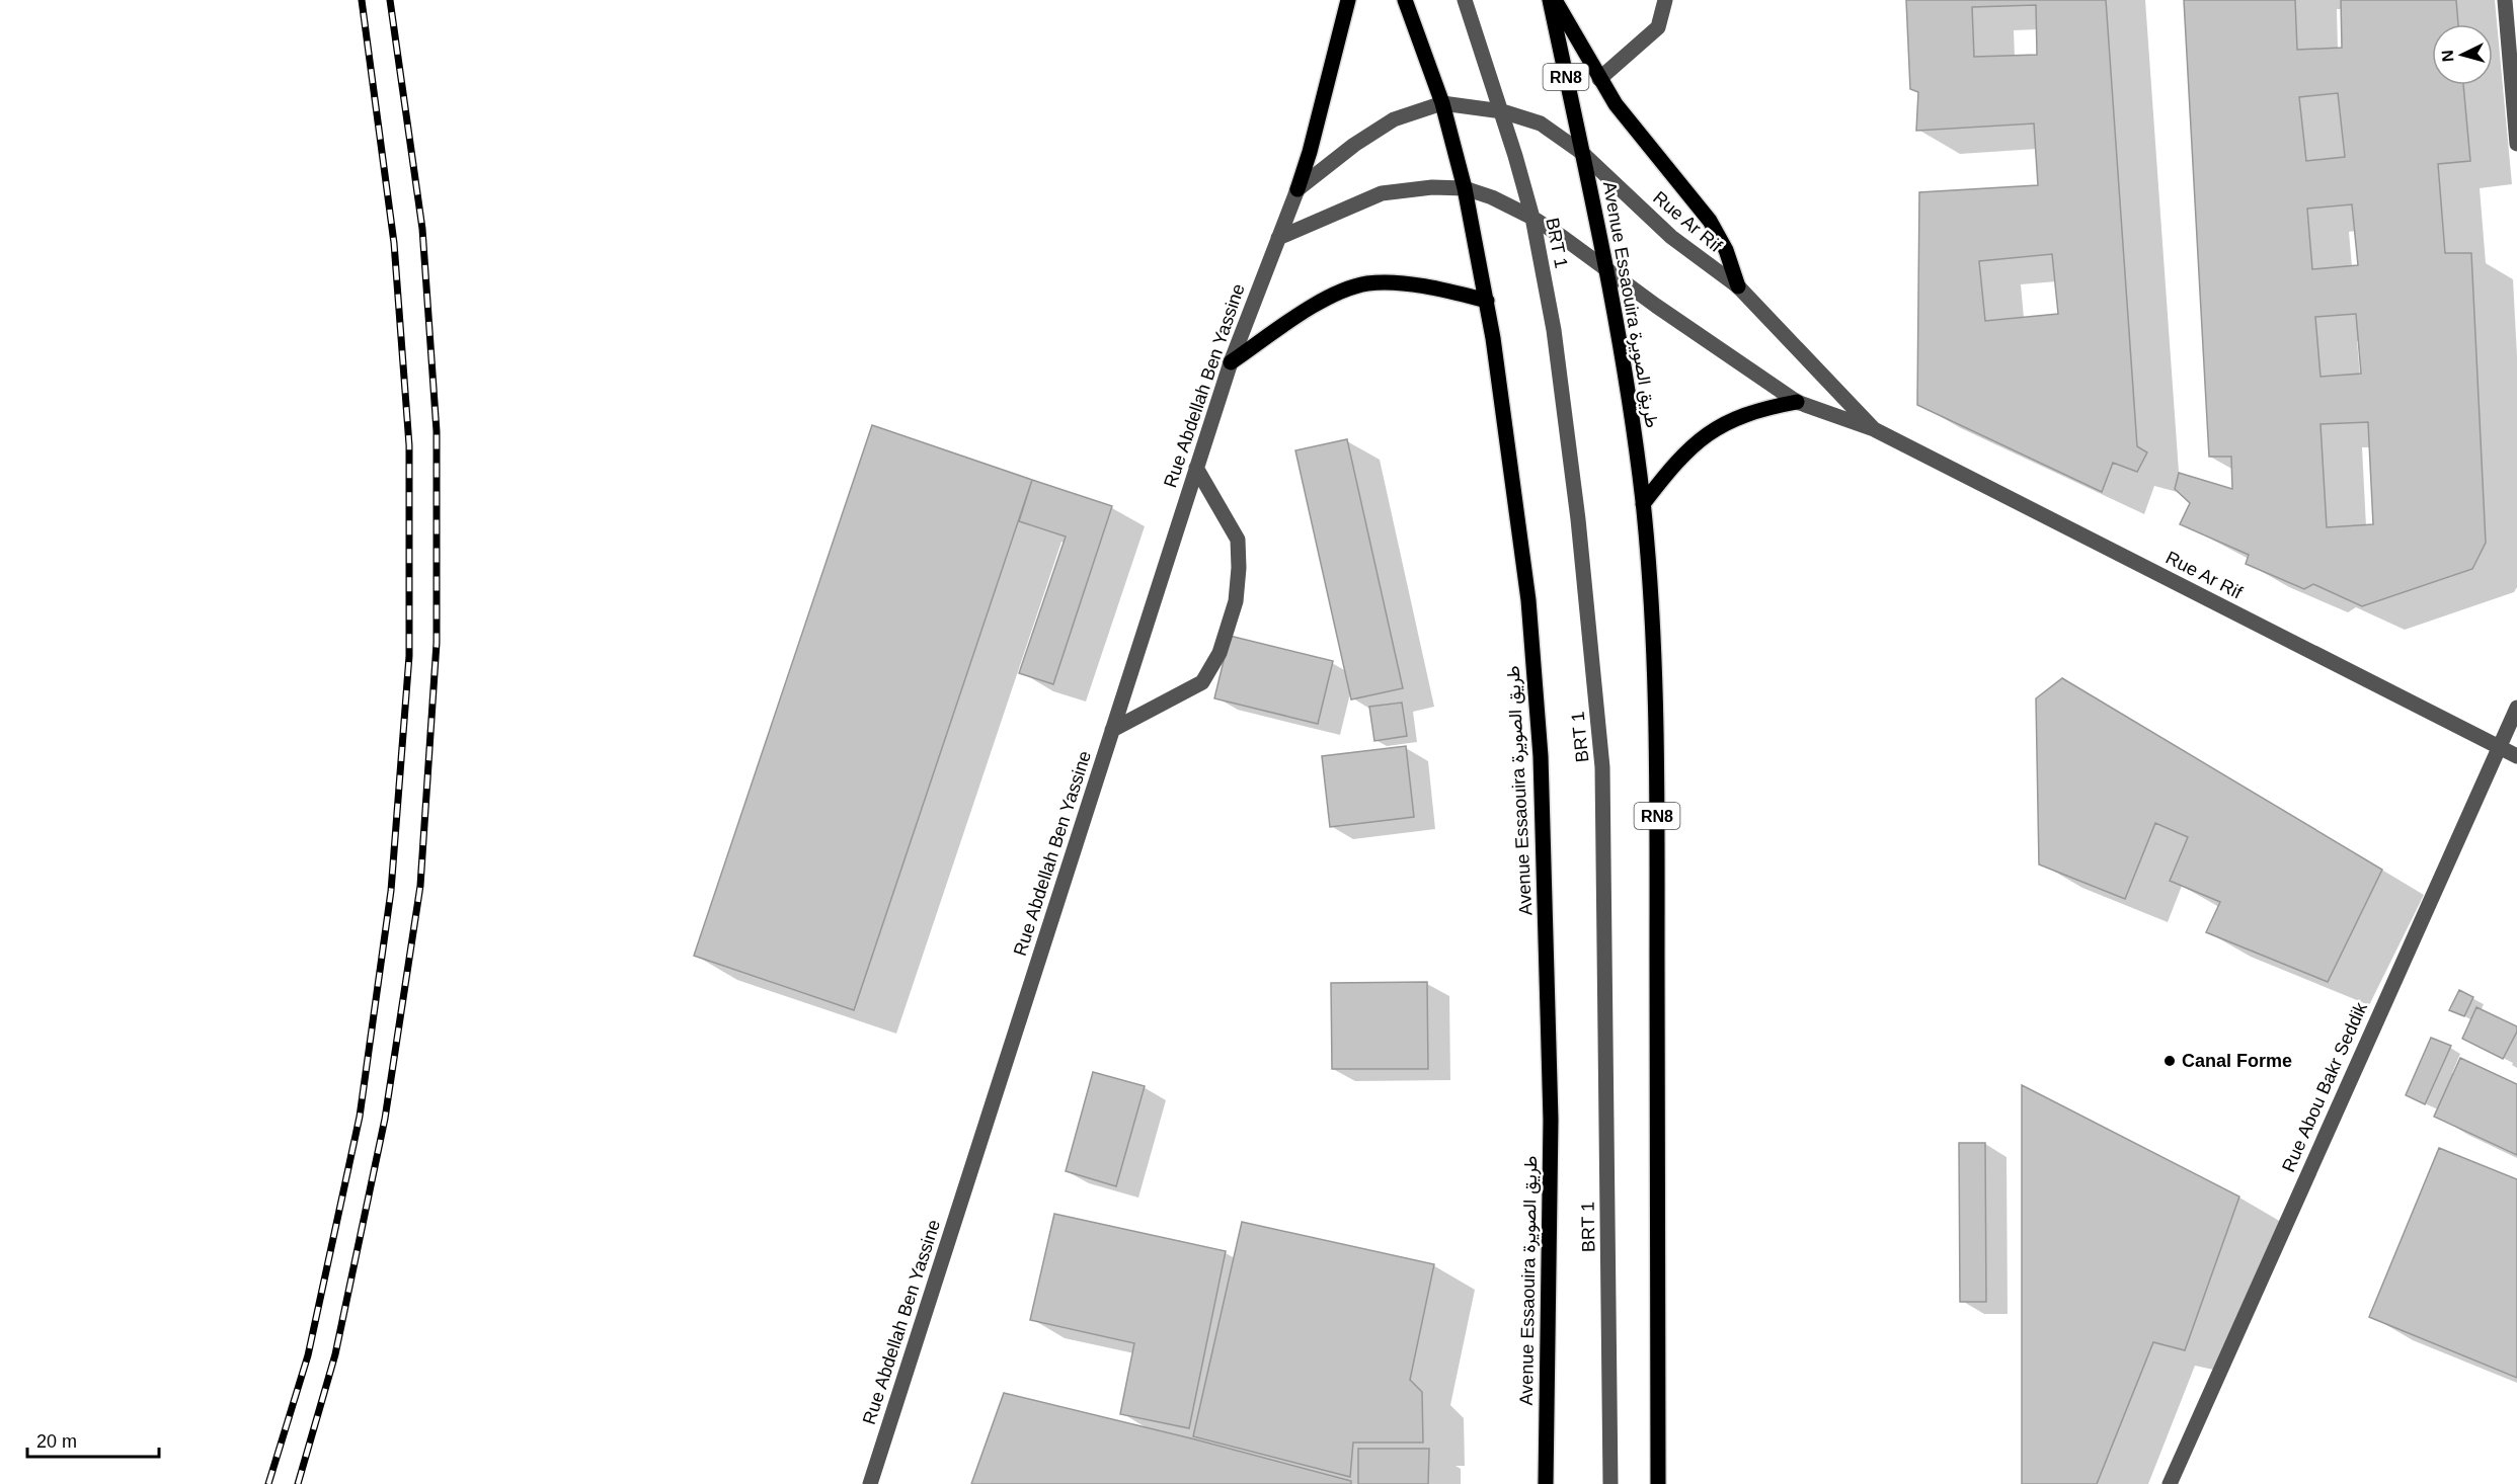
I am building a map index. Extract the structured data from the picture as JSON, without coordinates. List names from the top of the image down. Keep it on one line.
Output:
{"streets":{"main road":["RN8","Avenue Essaouira طريق الصويرة"],"street":["Rue Ar Rif","BRT 1","Rue Abdellah Ben Yassine","Rue Abou Bakr Seddik"]},"crossings":[["RN8","Rue Ar Rif"],["RN8","Avenue Essaouira طريق الصويرة"],["Rue Ar Rif","BRT 1"],["Rue Ar Rif","Avenue Essaouira طريق الصويرة"],["Rue Ar Rif","Rue Abou Bakr Seddik"]],"places":["Canal Forme"],"scale_bar":"20 m","north":"left"}
